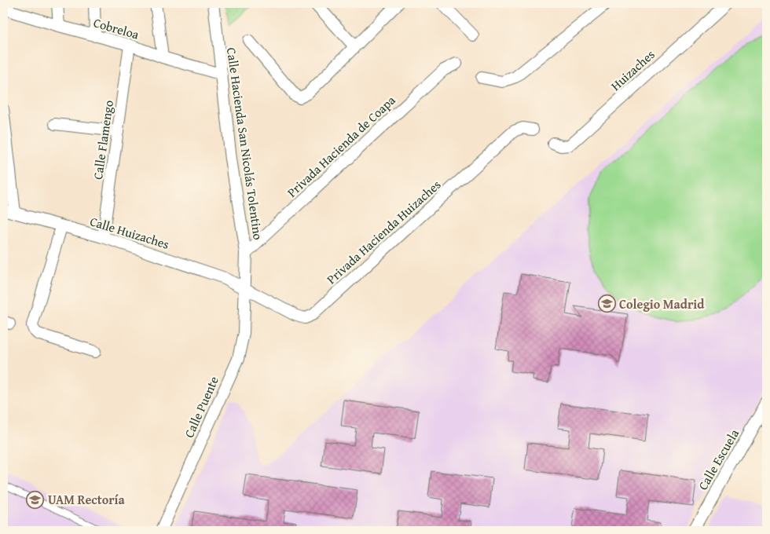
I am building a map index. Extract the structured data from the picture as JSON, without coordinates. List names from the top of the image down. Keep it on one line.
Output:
{"streets":{"street":["Cobreloa","Huizaches","Calle Flamengo","Calle Hacienda San Nicolás Tolentino","Privada Hacienda de Coapa","Privada Hacienda Huizaches","Calle Huizaches","Calle Puente","Calle Escuela"]},"crossings":[["Cobreloa","Calle Flamengo"],["Cobreloa","Calle Hacienda San Nicolás Tolentino"],["Calle Flamengo","Calle Huizaches"],["Calle Hacienda San Nicolás Tolentino","Privada Hacienda de Coapa"],["Calle Hacienda San Nicolás Tolentino","Privada Hacienda Huizaches"],["Calle Hacienda San Nicolás Tolentino","Calle Huizaches"],["Calle Hacienda San Nicolás Tolentino","Calle Puente"],["Privada Hacienda Huizaches","Calle Huizaches"],["Privada Hacienda Huizaches","Calle Puente"],["Calle Huizaches","Calle Puente"]],"places":{"school or university":["Colegio Madrid","UAM Rectoría"]}}
